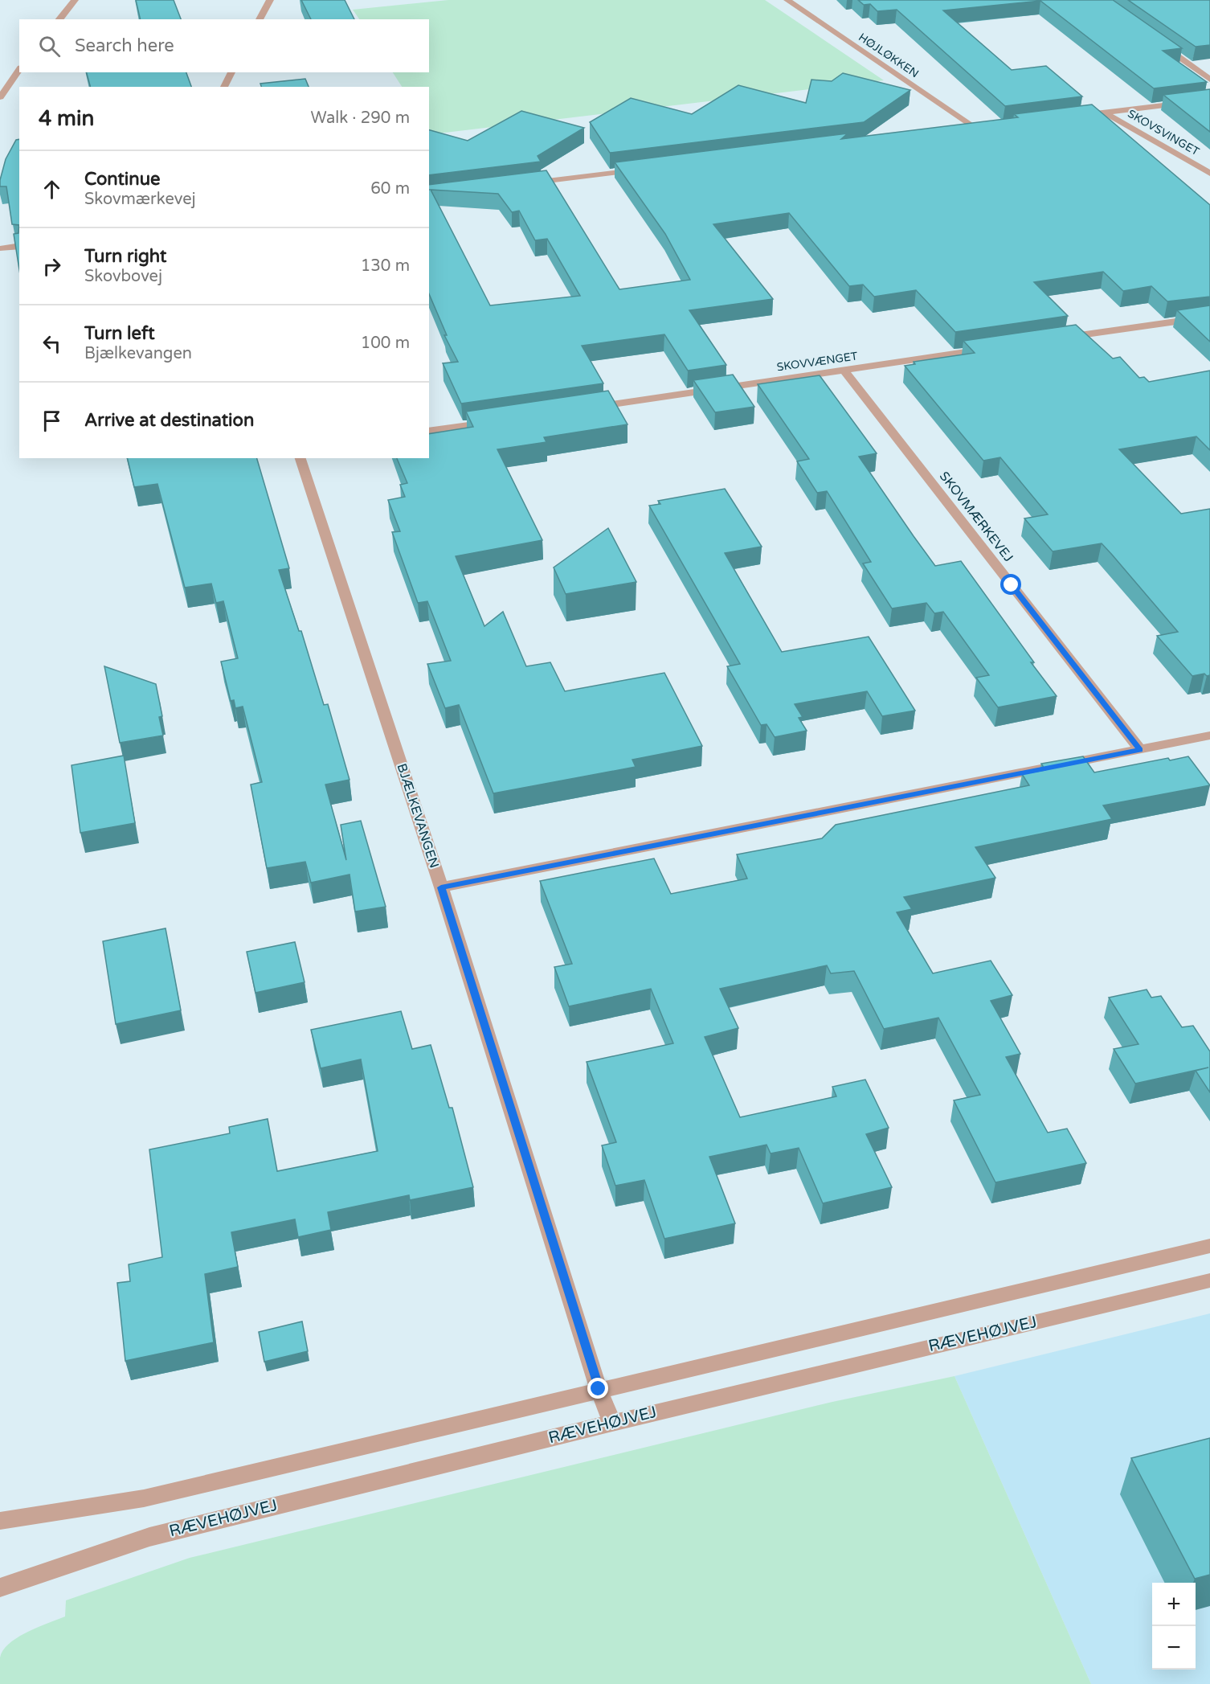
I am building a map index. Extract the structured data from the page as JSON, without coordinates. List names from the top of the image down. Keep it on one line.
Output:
{"streets":{"street":["HØJLØKKEN","SKOVSVINGET","SKOVVÆNGET","SKOVMÆRKEVEJ","BJÆLKEVANGEN","RÆVEHØJVEJ"]},"crossings":[["SKOVVÆNGET","SKOVMÆRKEVEJ"],["BJÆLKEVANGEN","RÆVEHØJVEJ"]],"page":{"search":"Search here","heading":["4 min","Walk · 290 m"],"list":[["Continue","Skovmærkevej","60 m"],["Turn right","Skovbovej","130 m"],["Turn left","Bjælkevangen","100 m"],"Arrive at destination"],"map_buttons":["+","−"]}}
